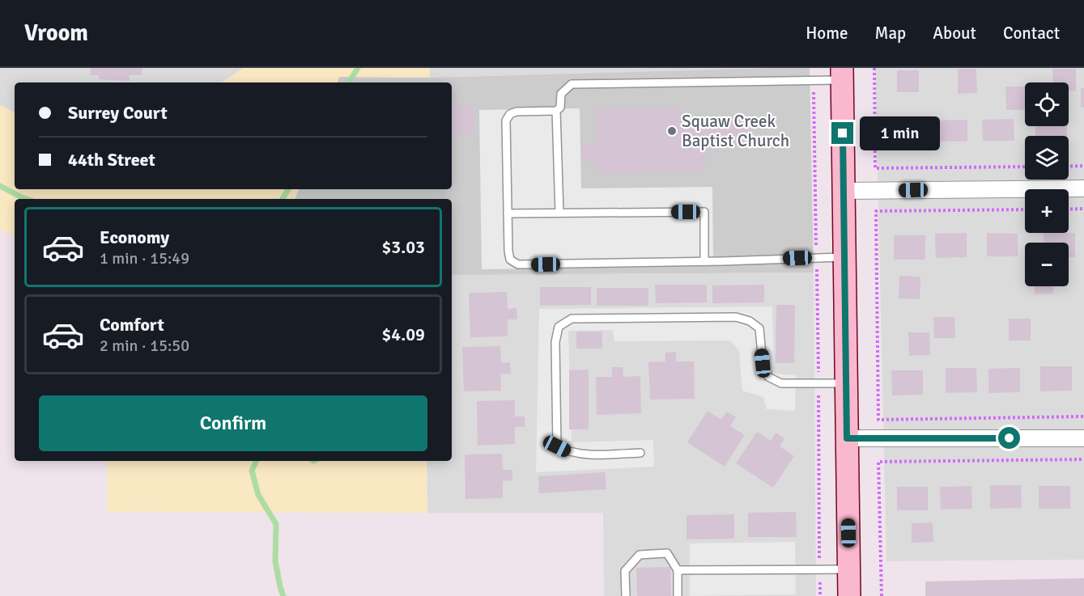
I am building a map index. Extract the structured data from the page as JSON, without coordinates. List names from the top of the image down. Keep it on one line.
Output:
{"places":["Squaw Creek Baptist Church"],"page":{"header":"Vroom","nav":["Home","Map","About","Contact"],"map_buttons":["+","−"],"banner":["Surrey Court","44th Street"],"bubble":"1 min","list":[{"name":"Economy","note":"1 min · 15:49","value":"$3.03"},{"name":"Comfort","note":"2 min · 15:50","value":"$4.09"}],"buttons":"Confirm"}}
